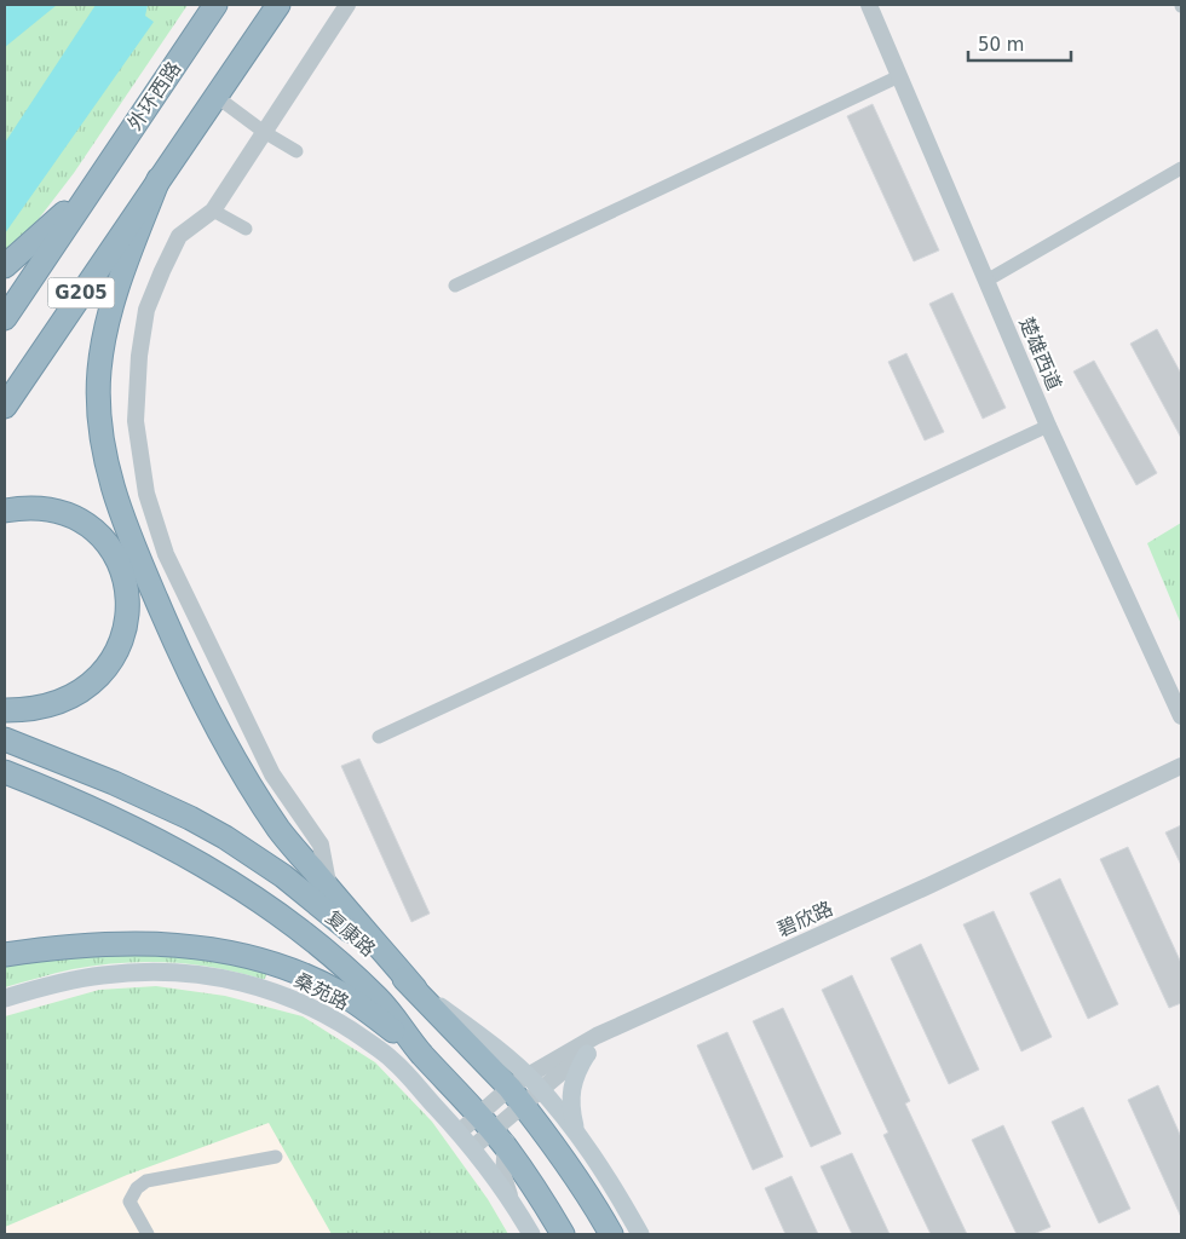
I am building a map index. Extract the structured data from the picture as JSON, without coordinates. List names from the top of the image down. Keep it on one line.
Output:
{"streets":{"highway":["外环西路","G205","复康路"],"main road":["桑苑路"],"street":["楚雄西道","碧欣路"]},"crossings":[["外环西路","G205"],["碧欣路","复康路"],["碧欣路","桑苑路"]],"scale_bar":"50 m"}
